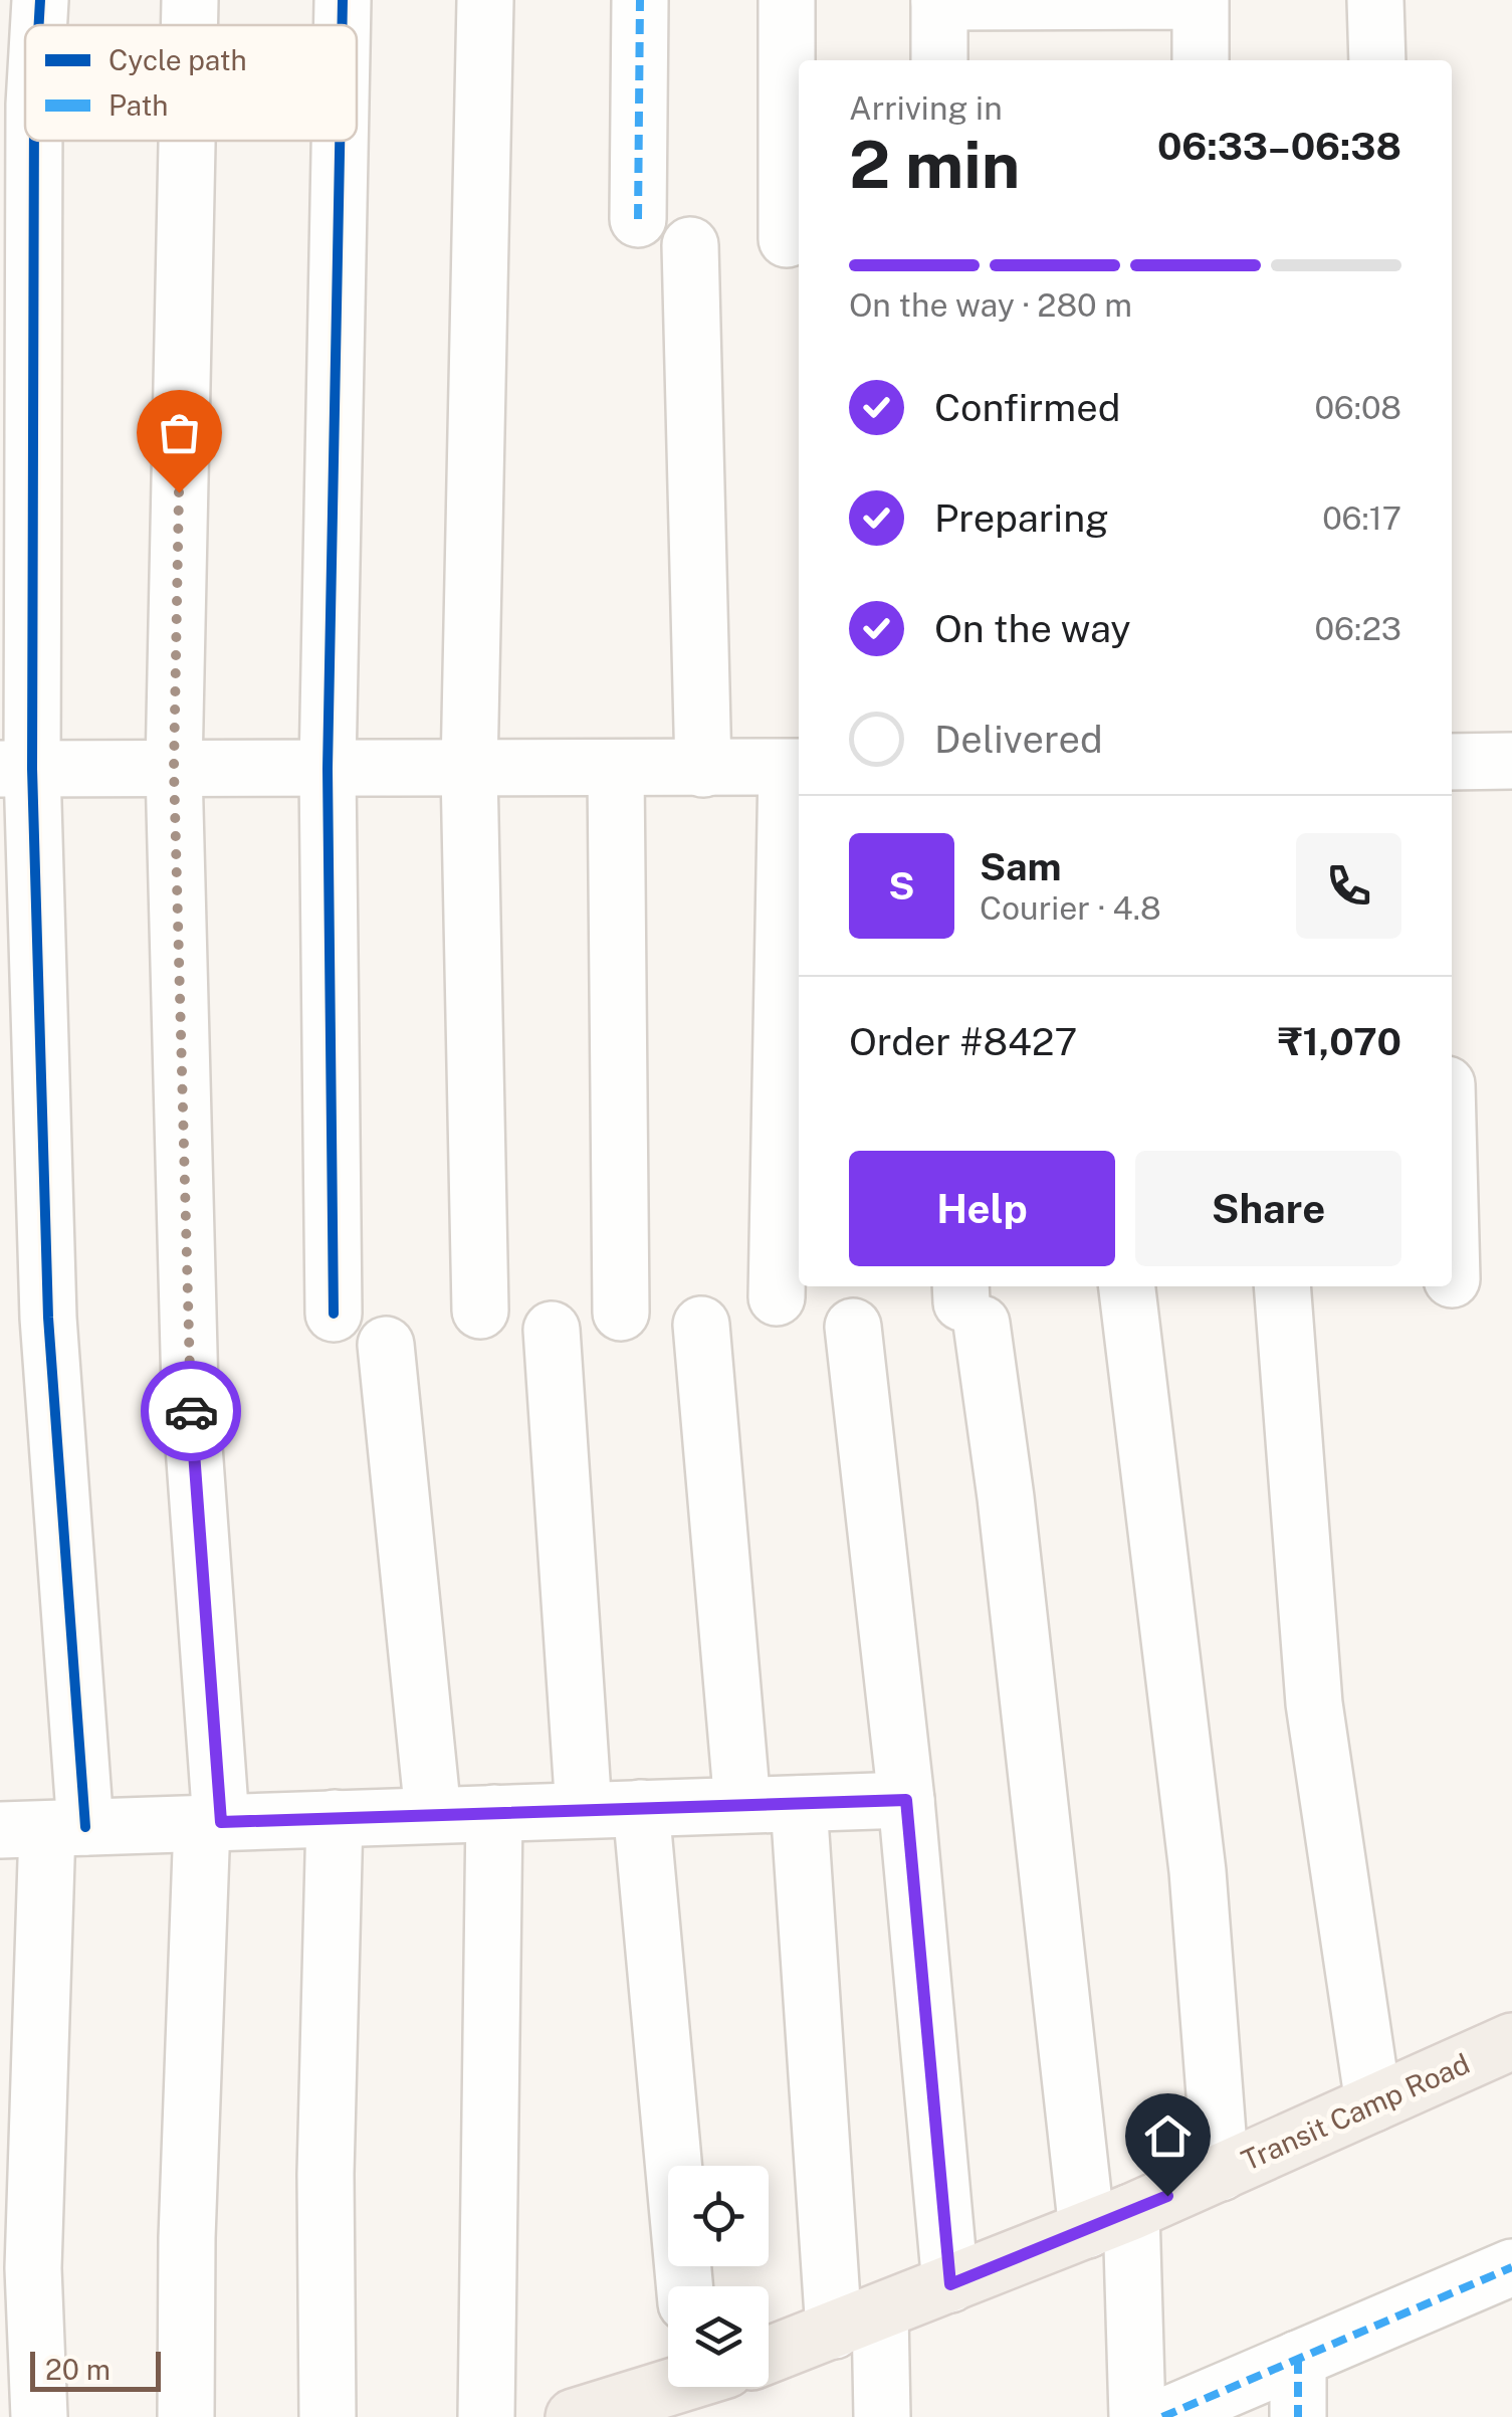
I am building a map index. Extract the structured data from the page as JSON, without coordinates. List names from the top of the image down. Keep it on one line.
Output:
{"streets":{"main road":["Transit Camp Road"]},"legend":["Cycle path","Path"],"scale_bar":"20 m","page":{"heading":["2 min","Arriving in","06:33–06:38"],"panel":["Sam","Courier · 4.8","Order #8427","₹1,070"],"bar":"On the way · 280 m","list":[["Confirmed","06:08"],["Preparing","06:17"],["On the way","06:23"],"Delivered"],"round":"S","buttons":["Help","Share"],"scale":"20 m"}}
